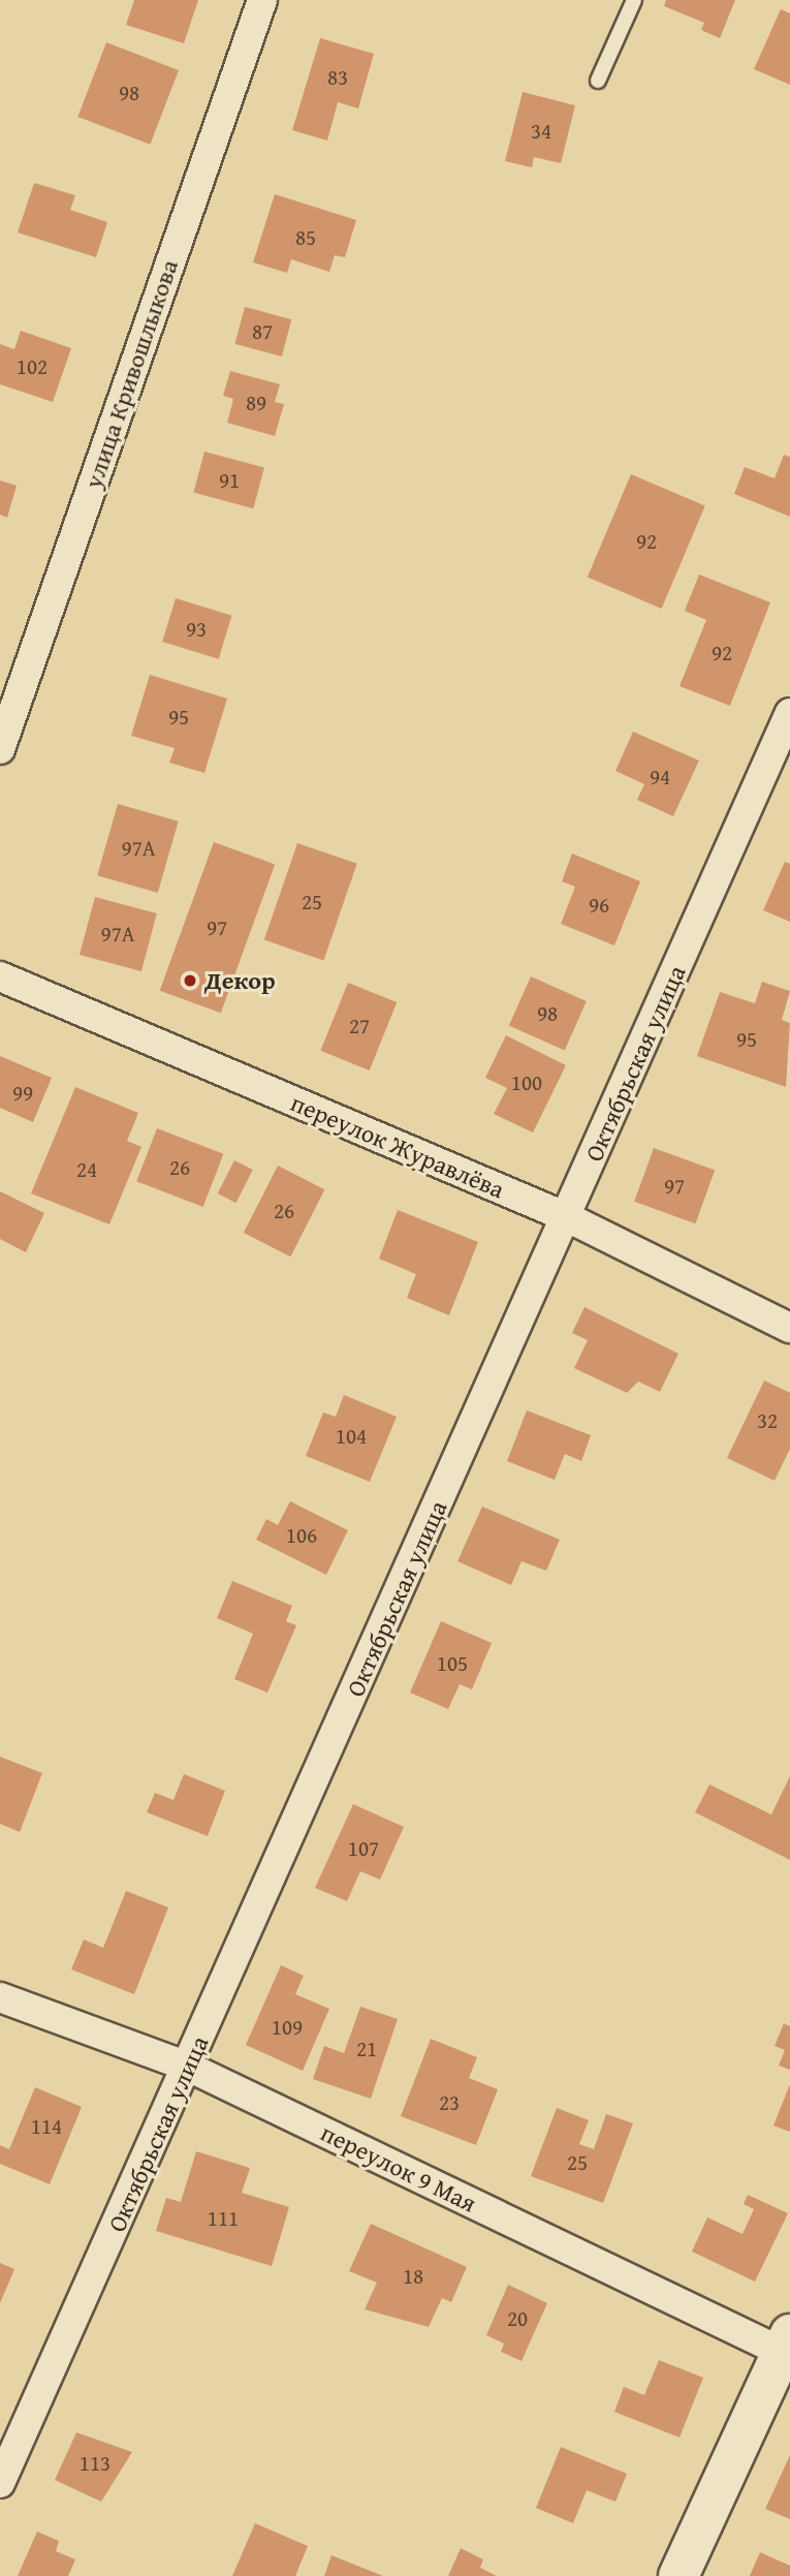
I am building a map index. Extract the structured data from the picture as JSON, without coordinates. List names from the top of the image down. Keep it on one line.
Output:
{"streets":{"street":["улица Кривошлыкова","Октябрьская улица","переулок Журавлёва","переулок 9 Мая"]},"crossings":[["Октябрьская улица","переулок Журавлёва"],["Октябрьская улица","переулок 9 Мая"]],"places":["Декор"],"house_numbers":["83","98","34","85","87","102","89","91","92","93","92","95","94","97А","25","96","97","97А","98","27","95","100","99","26","24","97","26","32","104","106","105","107","109","21","23","114","25","111","18","20","113"]}
